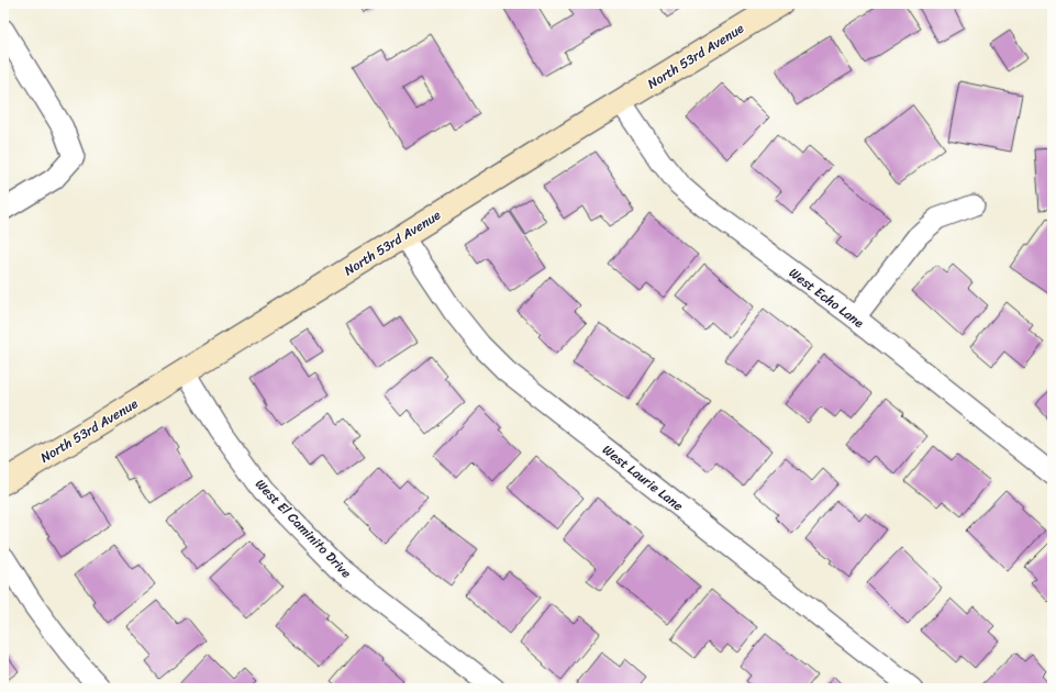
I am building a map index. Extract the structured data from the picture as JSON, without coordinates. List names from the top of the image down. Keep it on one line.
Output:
{"streets":{"street":["North 53rd Avenue","West Echo Lane","West Laurie Lane","West El Caminito Drive"]},"crossings":[["North 53rd Avenue","West Echo Lane"],["North 53rd Avenue","West Laurie Lane"],["North 53rd Avenue","West El Caminito Drive"]]}
